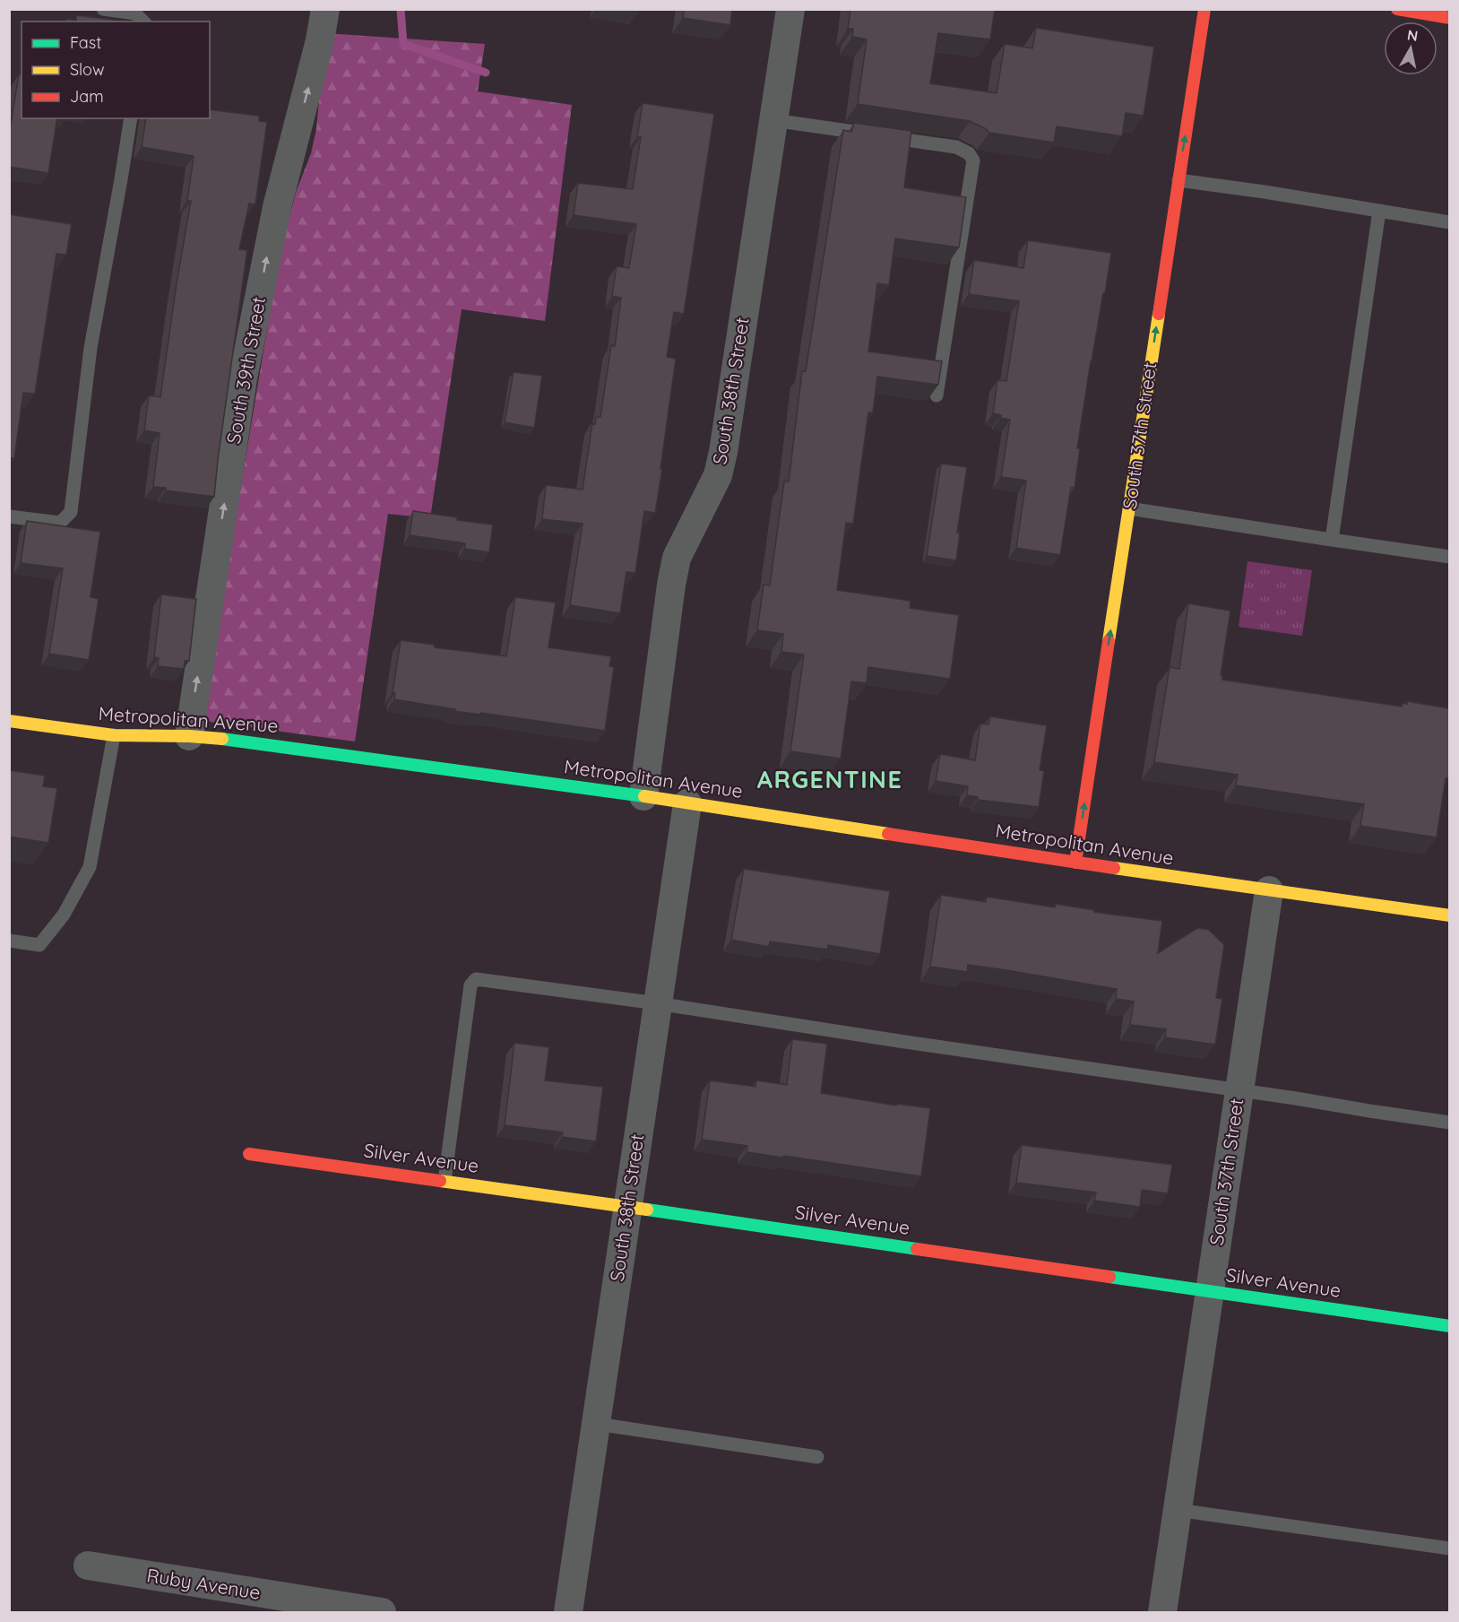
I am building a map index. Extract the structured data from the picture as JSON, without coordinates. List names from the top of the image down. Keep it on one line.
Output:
{"streets":{"street":["South 39th Street","South 38th Street","South 37th Street","Metropolitan Avenue","Silver Avenue","Ruby Avenue"]},"crossings":[["South 39th Street","Metropolitan Avenue"],["South 38th Street","Metropolitan Avenue"],["South 38th Street","Silver Avenue"],["South 37th Street","Metropolitan Avenue"],["South 37th Street","Silver Avenue"]],"one_way":["South 39th Street","South 37th Street"],"districts":["ARGENTINE"],"legend":["Fast","Slow","Jam"],"north":"top"}
